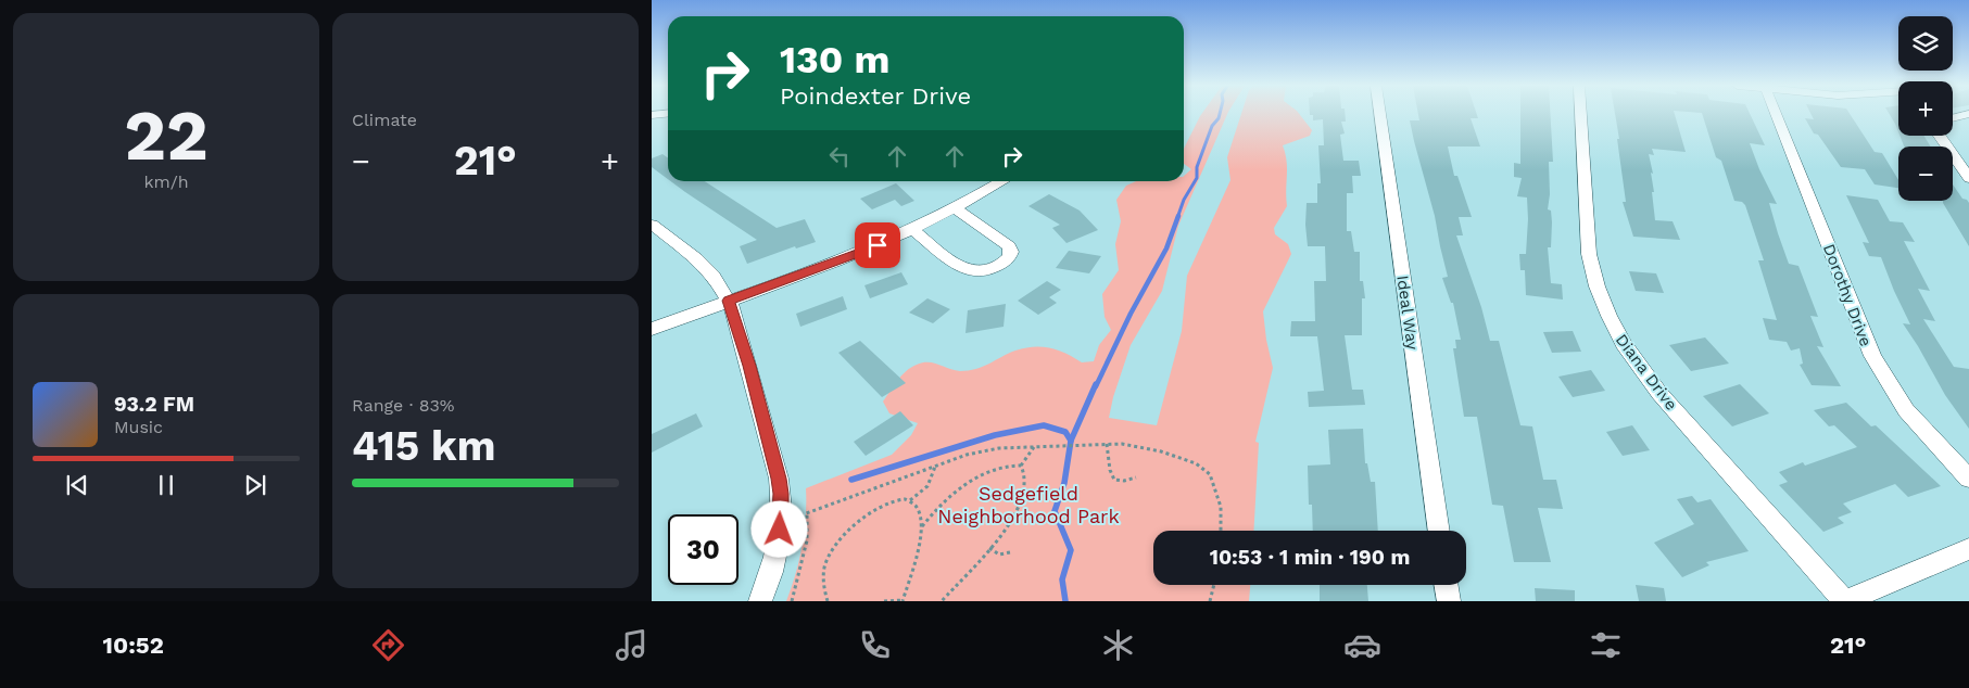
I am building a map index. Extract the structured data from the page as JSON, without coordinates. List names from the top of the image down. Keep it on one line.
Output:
{"streets":{"street":["Dorothy Drive","Ideal Way","Diana Drive"]},"parks":["Sedgefield Neighborhood Park"],"page":{"tile":[["22","km/h"],"Climate",["Range · 83%","415 km"]],"map_buttons":["+","−"],"turn":["130 m","Poindexter Drive"],"heat":["−","21°","+"],"song":["93.2 FM","Music"],"limit":"30","trip":"10:53 · 1 min · 190 m","tabs":["10:52","21°"]}}
